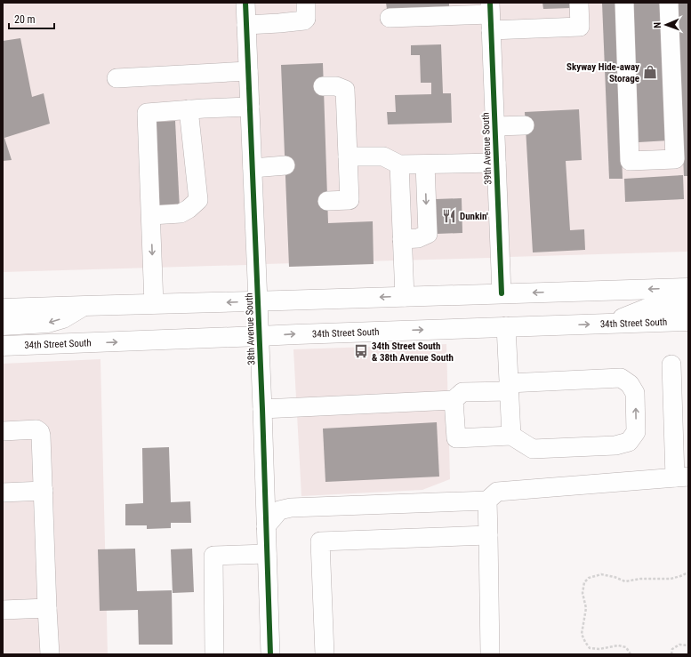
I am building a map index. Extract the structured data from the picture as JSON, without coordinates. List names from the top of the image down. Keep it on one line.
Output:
{"streets":{"highway":["34th Street South"],"street":["39th Avenue South","38th Avenue South"]},"crossings":[["34th Street South","38th Avenue South"]],"places":{"shop":["Skyway Hide-away Storage"],"restaurant":["Dunkin'"],"bus stop":["34th Street South & 38th Avenue South"]},"scale_bar":"20 m","north":"left"}
